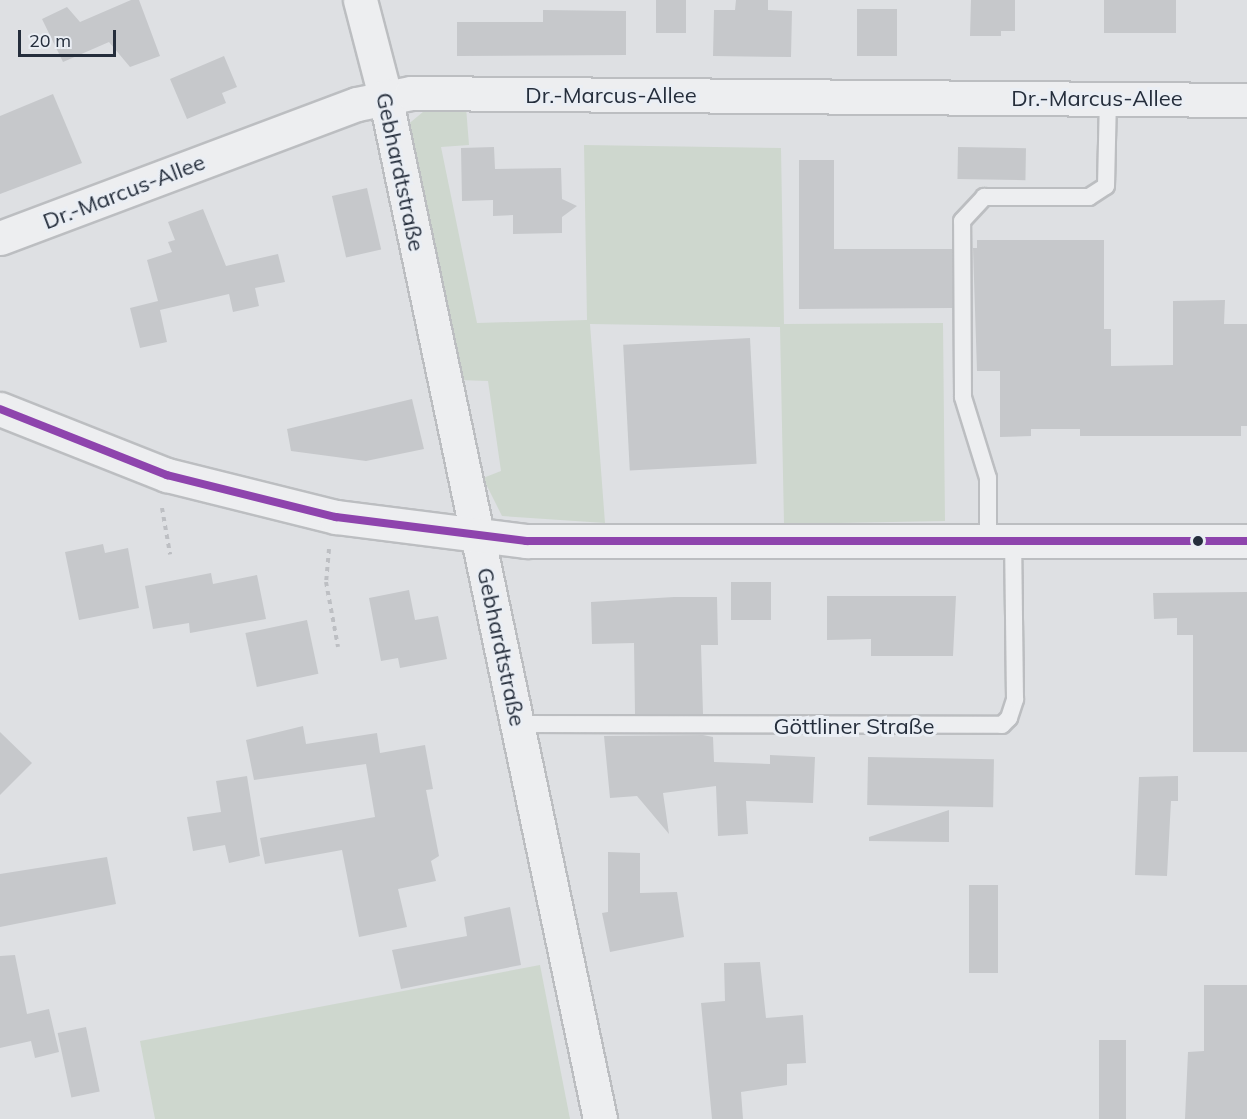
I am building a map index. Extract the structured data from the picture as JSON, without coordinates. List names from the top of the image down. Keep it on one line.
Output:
{"streets":{"street":["Dr.-Marcus-Allee","Gebhardtstraße"],"lane":["Göttliner Straße"]},"crossings":[["Dr.-Marcus-Allee","Gebhardtstraße"],["Gebhardtstraße","Göttliner Straße"]],"scale_bar":"20 m"}
